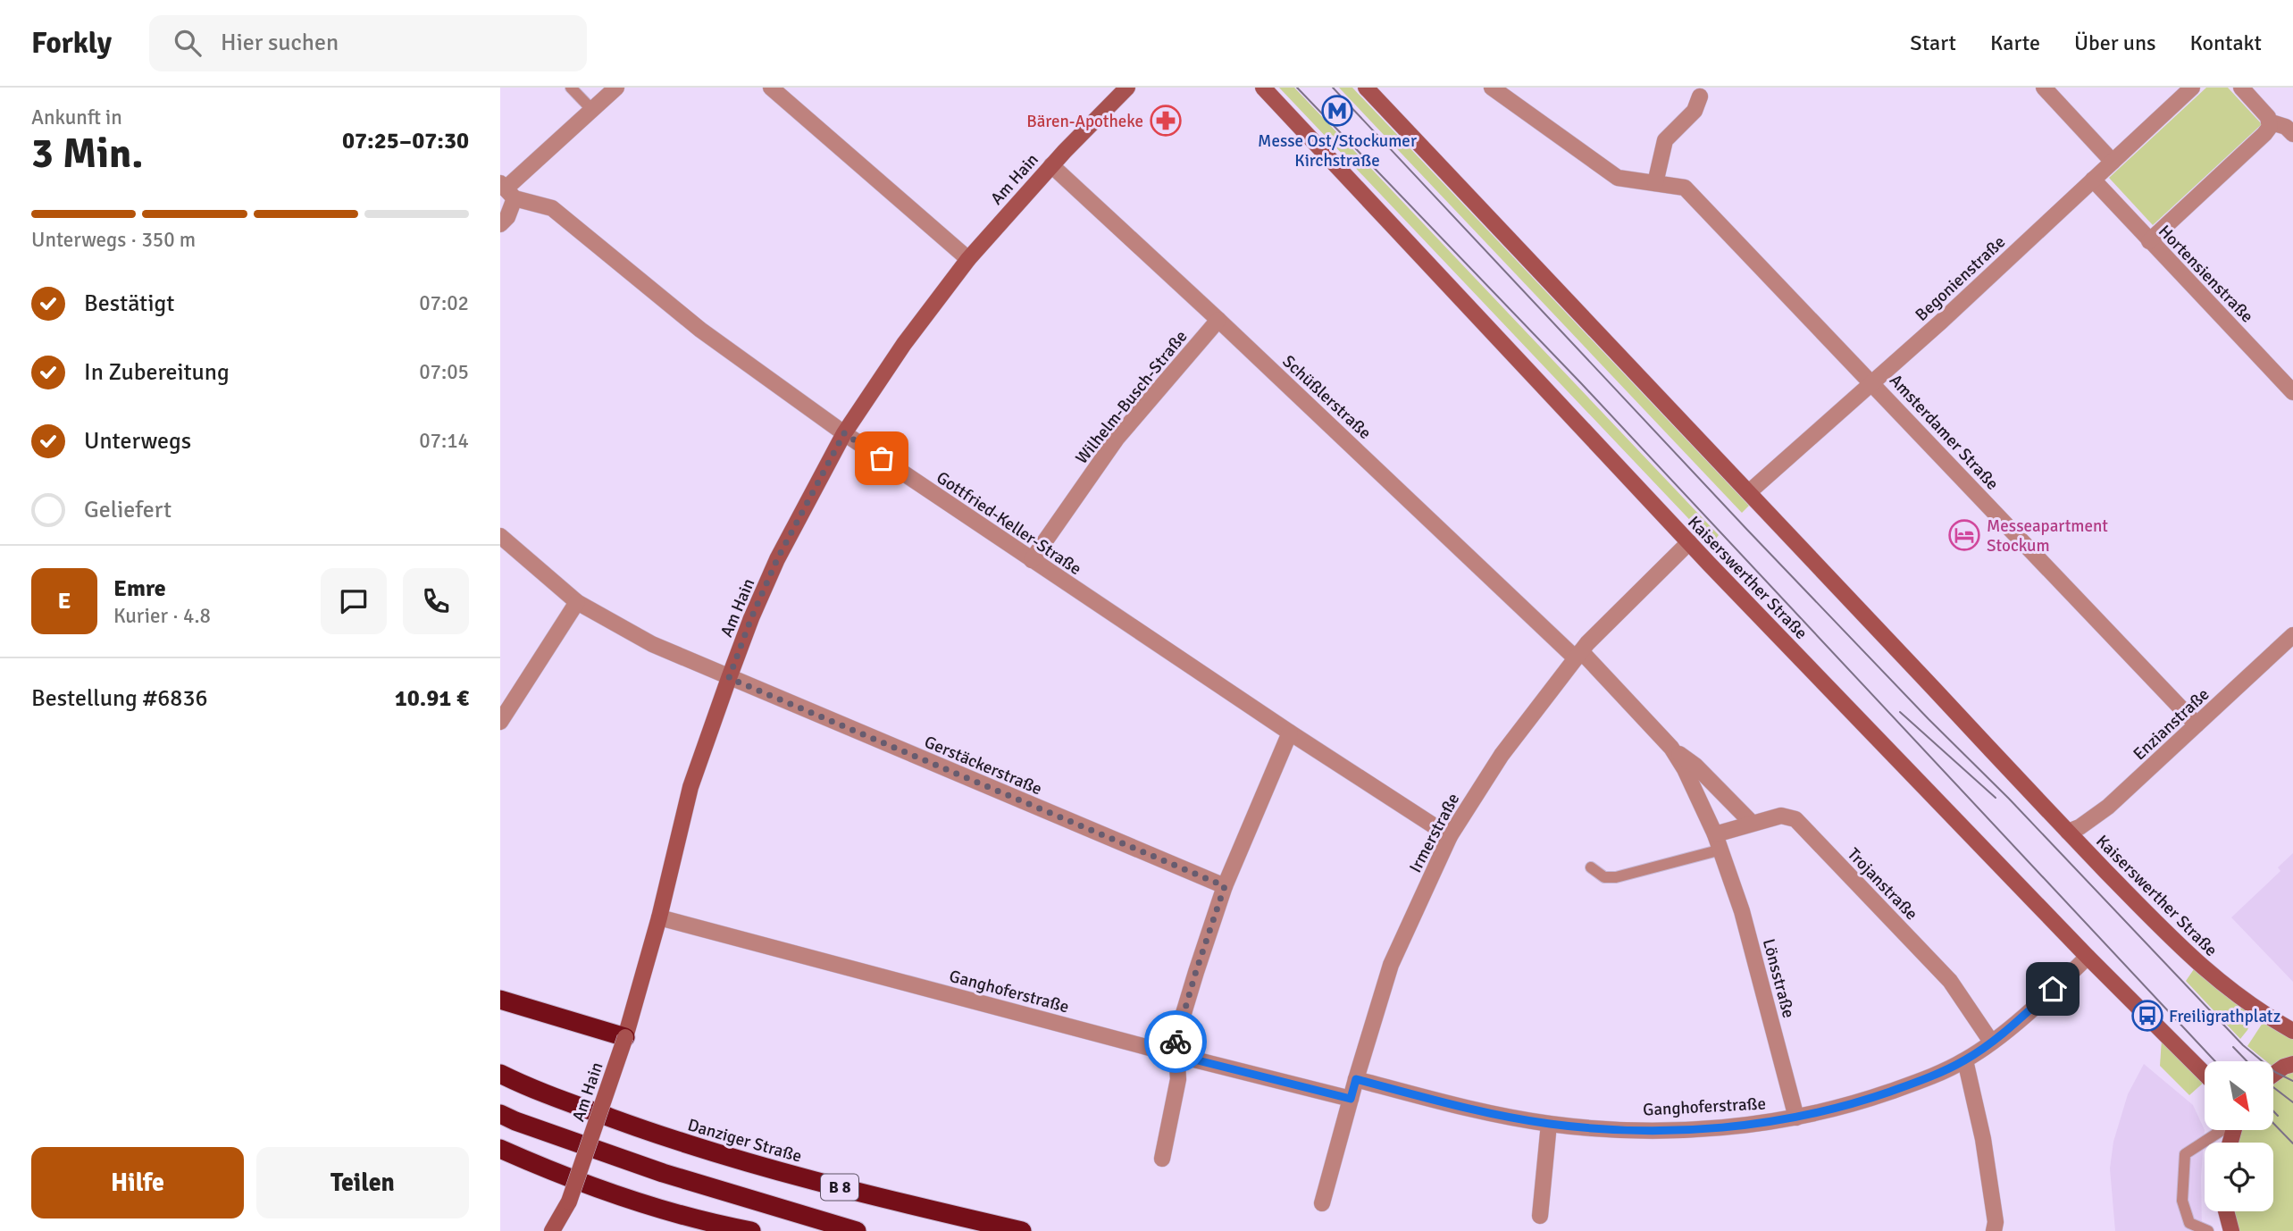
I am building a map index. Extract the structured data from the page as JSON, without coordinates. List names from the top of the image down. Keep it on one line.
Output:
{"streets":{"highway":["Danziger Straße","B 8"],"street":["Am Hain","Hortensienstraße","Begonienstraße","Wilhelm-Busch-Straße","Schüßlerstraße","Amsterdamer Straße","Gottfried-Keller-Straße","Kaiserswerther Straße","Enzianstraße","Gerstäckerstraße","Irmerstraße","Trojanstraße","Lönsstraße","Ganghoferstraße"]},"crossings":[["Am Hain","Schüßlerstraße"],["Am Hain","Gottfried-Keller-Straße"],["Am Hain","Gerstäckerstraße"],["Am Hain","Ganghoferstraße"],["Hortensienstraße","Begonienstraße"],["Begonienstraße","Amsterdamer Straße"],["Begonienstraße","Kaiserswerther Straße"],["Wilhelm-Busch-Straße","Schüßlerstraße"],["Wilhelm-Busch-Straße","Gottfried-Keller-Straße"],["Schüßlerstraße","Irmerstraße"],["Schüßlerstraße","Lönsstraße"],["Amsterdamer Straße","Enzianstraße"],["Gottfried-Keller-Straße","Irmerstraße"],["Kaiserswerther Straße","Enzianstraße"],["Kaiserswerther Straße","Irmerstraße"],["Kaiserswerther Straße","Ganghoferstraße"],["Irmerstraße","Lönsstraße"],["Irmerstraße","Ganghoferstraße"],["Trojanstraße","Lönsstraße"],["Trojanstraße","Ganghoferstraße"],["Lönsstraße","Ganghoferstraße"]],"places":{"metro station":["Messe Ost/Stockumer Kirchstraße"],"pharmacy":["Bären-Apotheke"],"hotel":["Messeapartment Stockum"],"bus stop":["Freiligrathplatz"]},"north":"bottom right","page":{"header":"Forkly","search":"Hier suchen","nav":["Start","Karte","Über uns","Kontakt"],"heading":["3 Min.","Ankunft in","07:25–07:30"],"panel":["Emre","Kurier · 4.8","Bestellung #6836","10.91 €"],"bar":"Unterwegs · 350 m","list":[["Bestätigt","07:02"],["In Zubereitung","07:05"],["Unterwegs","07:14"],"Geliefert"],"round":"E","buttons":["Hilfe","Teilen"]}}
